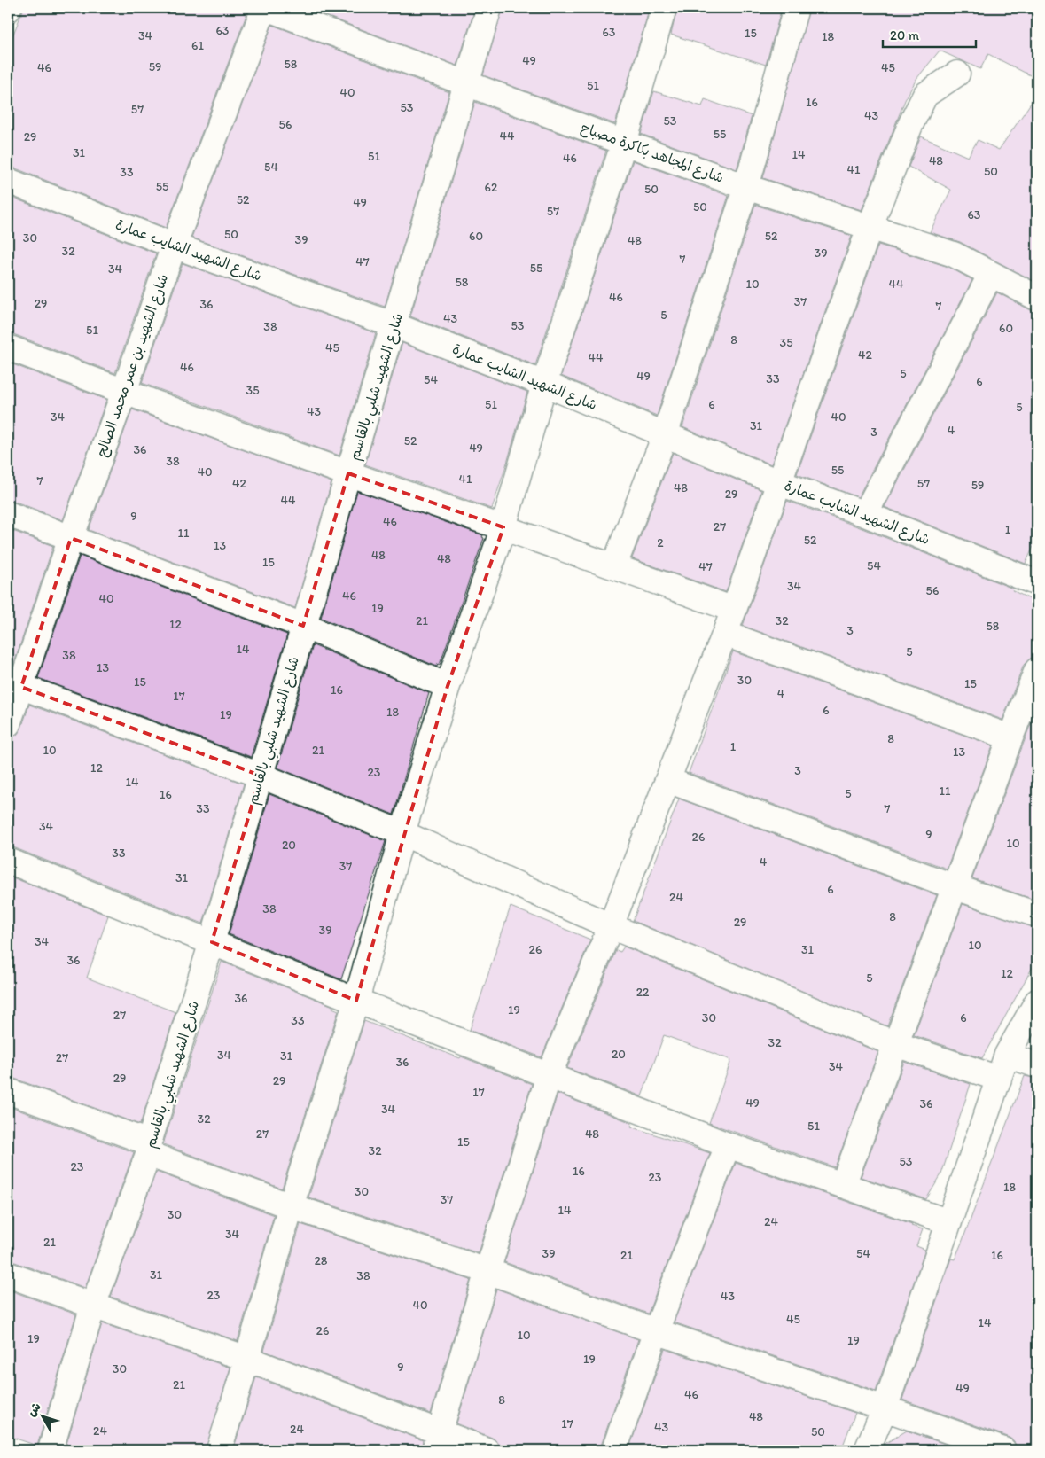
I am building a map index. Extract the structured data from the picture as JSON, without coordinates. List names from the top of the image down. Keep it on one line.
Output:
{"streets":{"street":["شارع المجاهد بكاكرة مصباح","شارع الشهيد الشايب عمارة","شارع الشهيد بن عمر محمد الصالح","شارع الشهيد شلبي بالقاسم"]},"crossings":[["شارع المجاهد بكاكرة مصباح","شارع الشهيد بن عمر محمد الصالح"],["شارع المجاهد بكاكرة مصباح","شارع الشهيد شلبي بالقاسم"],["شارع الشهيد الشايب عمارة","شارع الشهيد بن عمر محمد الصالح"],["شارع الشهيد الشايب عمارة","شارع الشهيد شلبي بالقاسم"]],"house_numbers":["63","63","15","34","18","61","49","58","59","46","45","51","40","16","53","57","43","53","56","55","44","29","31","14","51","46","48","54","41","50","33","55","62","50","52","49","50","57","63","50","60","52","30","39","48","32","39","7","47","55","34","58","10","44","46","37","29","36","7","5","43","53","38","60","51","8","35","45","42","44","46","5","49","33","54","6","35","51","6","5","43","34","40","31","4","3","52","49","36","38","55","40","41","7","42","57","59","48","29","44","9","46","27","1","11","52","2","13","48","48","15","54","47","34","56","46","40","19","21","32","12","58","3","14","5","38","13","30","15","15","16","4","17","6","18","19","8","1","10","21","13","12","3","23","14","11","5","16","33","7","34","9","26","10","20","33","4","37","31","6","24","38","8","29","39","34","10","26","31","36","12","5","22","36","19","27","30","6","33","32","20","34","31","27","36","34","29","29","17","49","36","34","32","51","27","48","15","32","53","23","16","23","18","30","37","14","30","24","34","21","39","54","21","16","28","31","38","23","43","40","45","14","26","10","19","19","19","9","30","21","49","46","8","48","17","43","24","24","50"],"scale_bar":"20 m","north":"top left"}
